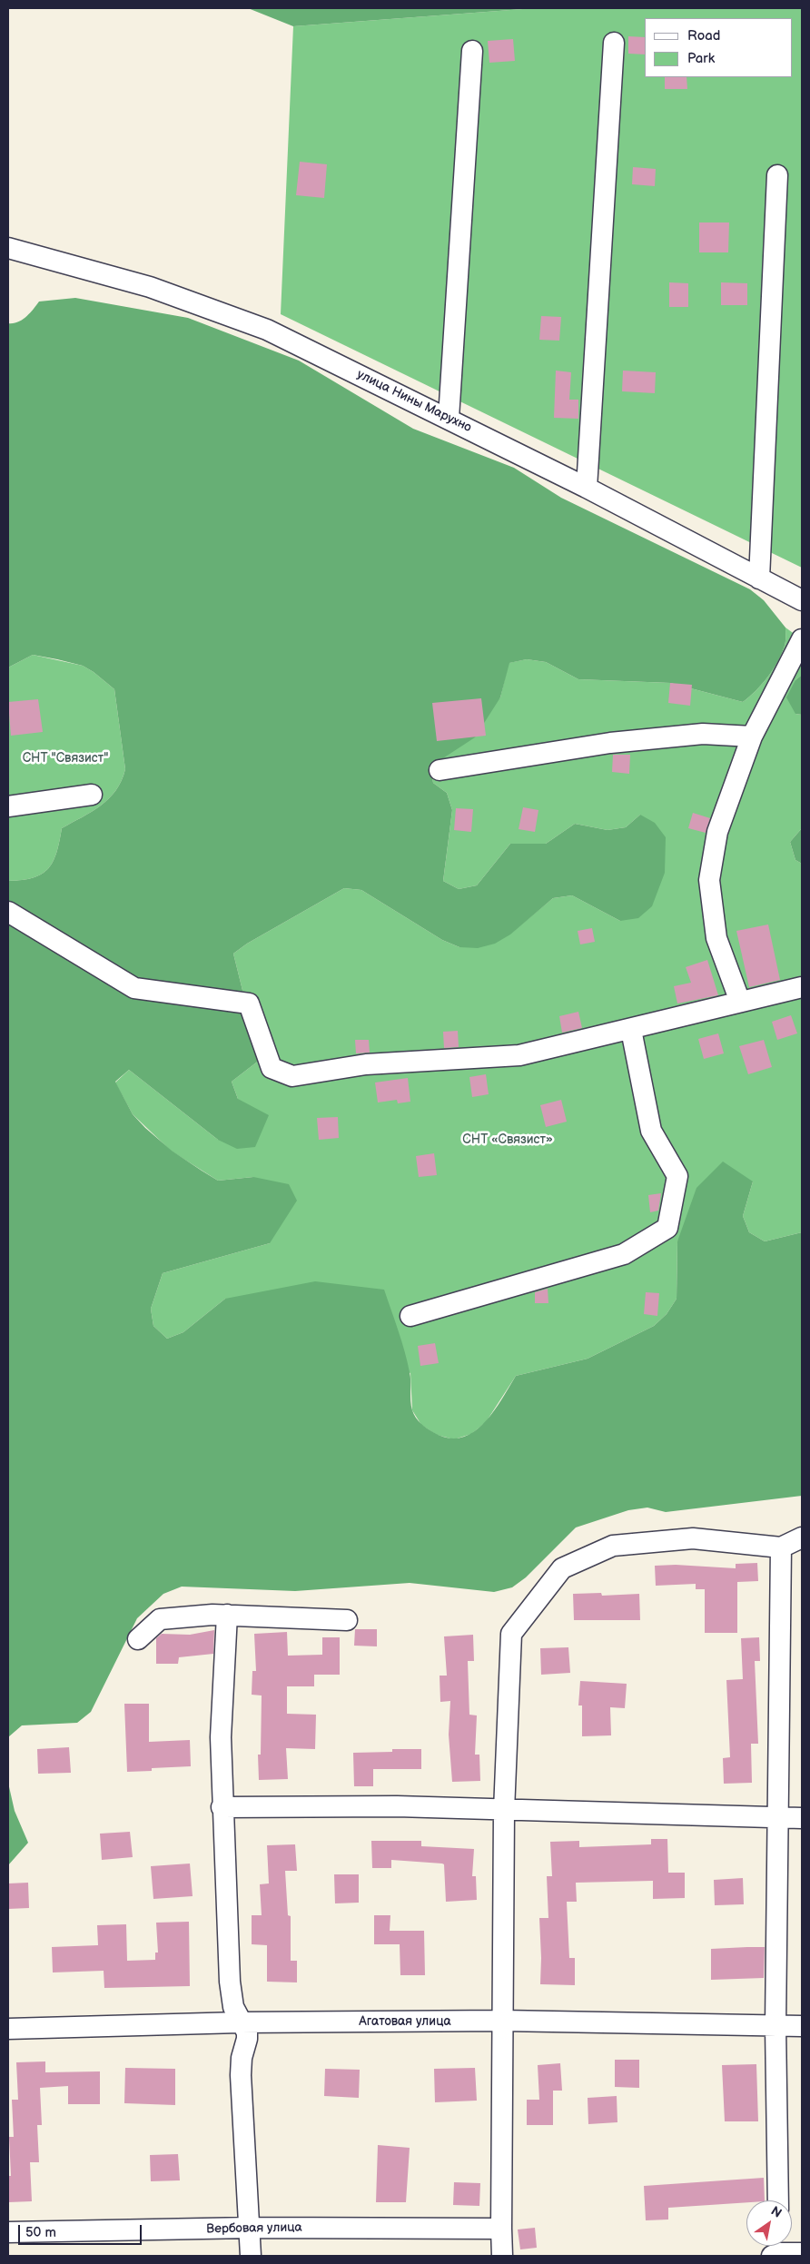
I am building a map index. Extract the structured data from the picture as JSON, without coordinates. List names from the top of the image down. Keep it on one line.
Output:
{"streets":{"street":["улица Нины Марухно","Агатовая улица","Вербовая улица"]},"parks":["СНТ \"Связист\"","СНТ «Связист»"],"legend":["Road","Park"],"scale_bar":"50 m","north":"top right"}
